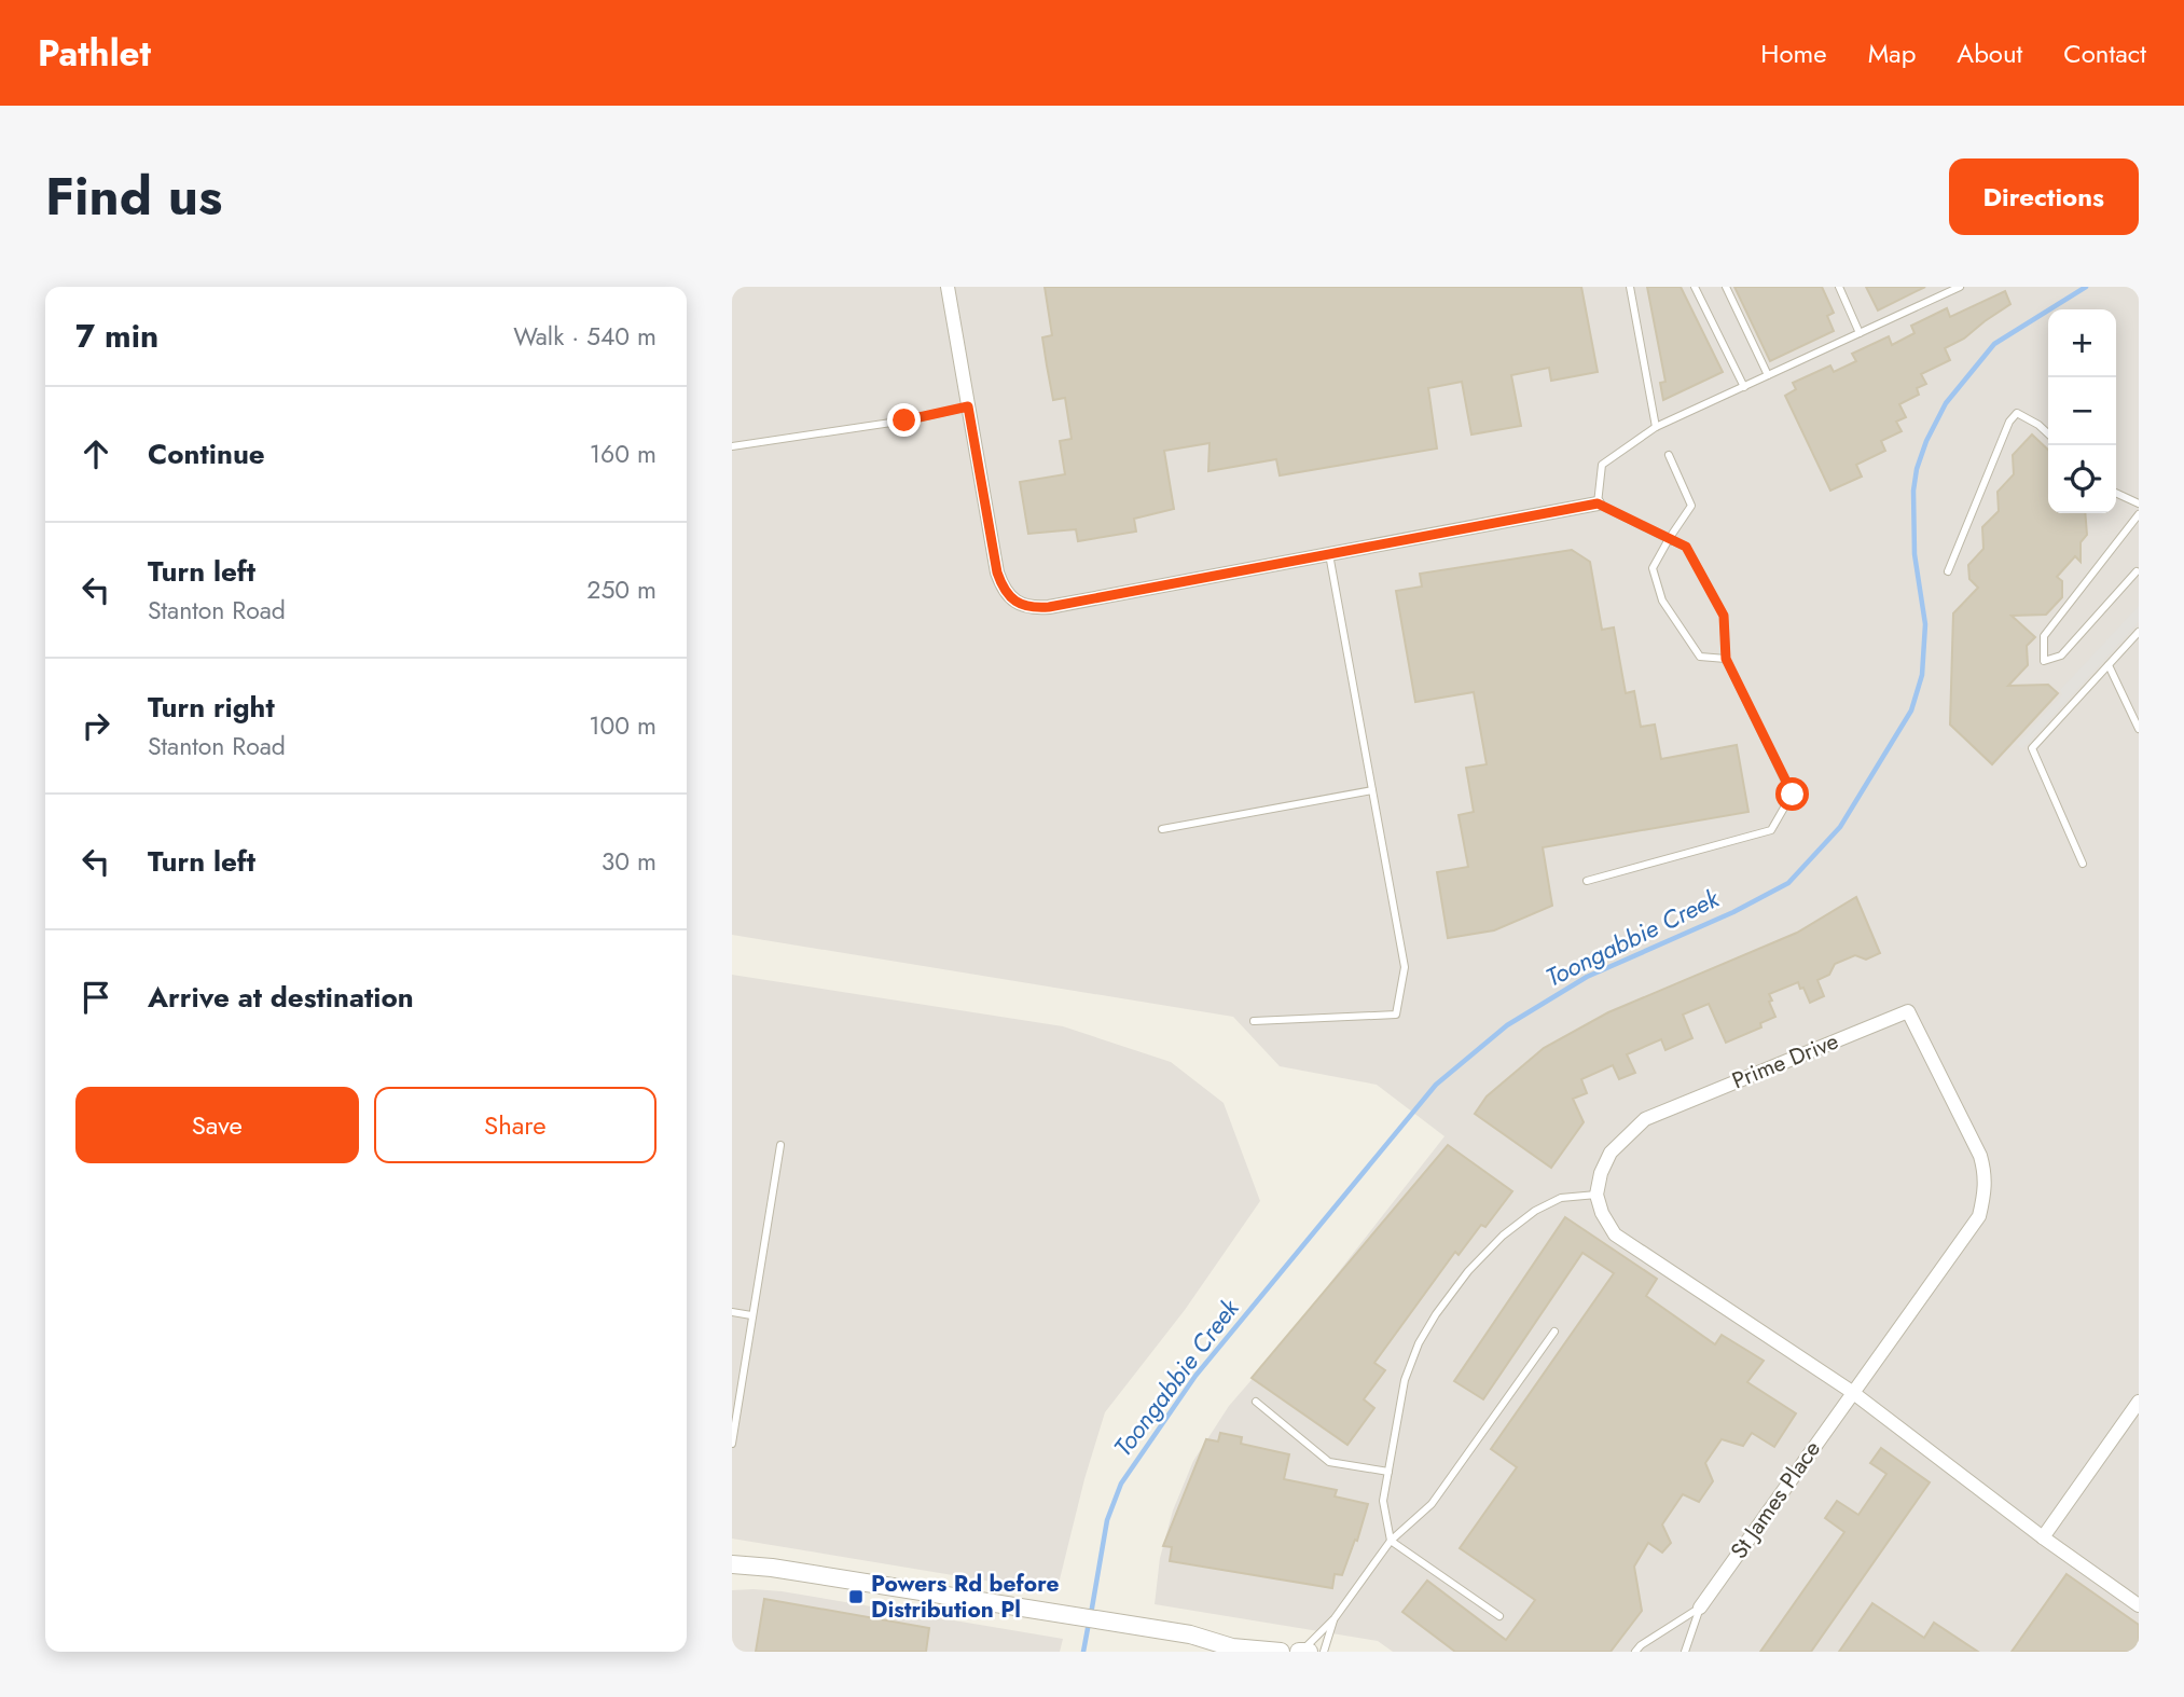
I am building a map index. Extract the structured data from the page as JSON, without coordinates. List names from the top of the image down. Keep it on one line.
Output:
{"streets":{"street":["Prime Drive","St James Place"]},"crossings":[["Prime Drive","St James Place"]],"water":["Toongabbie Creek"],"places":{"transit":["Powers Rd before Distribution Pl"]},"page":{"header":"Pathlet","nav":["Home","Map","About","Contact"],"title":"Find us","buttons":["Directions",["Save","Share"]],"heading":["7 min","Walk · 540 m"],"map_buttons":["+","−"],"list":[["Continue","160 m"],["Turn left","Stanton Road","250 m"],["Turn right","Stanton Road","100 m"],["Turn left","30 m"],"Arrive at destination"]}}
